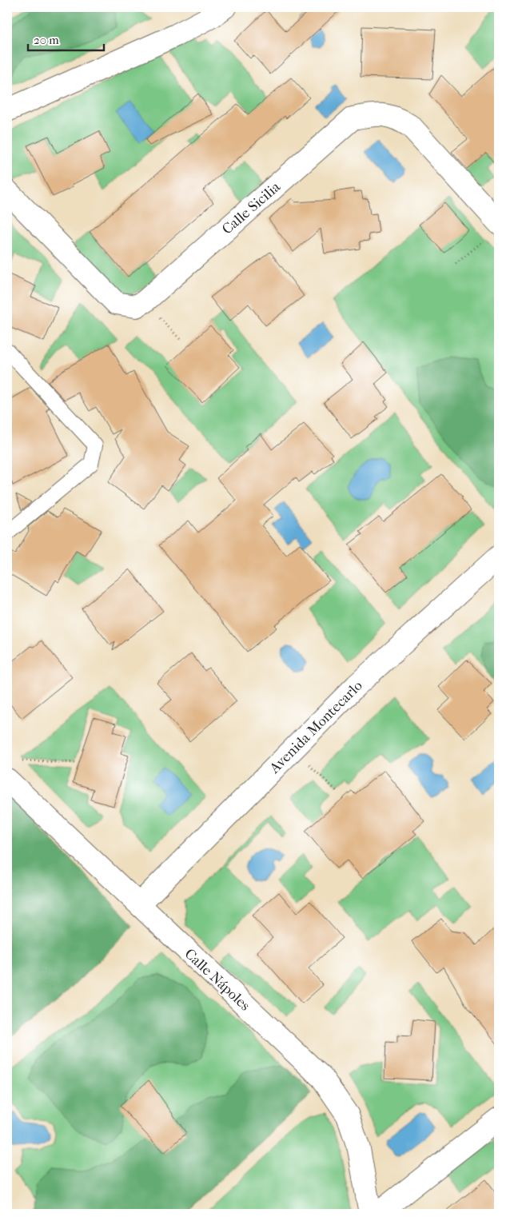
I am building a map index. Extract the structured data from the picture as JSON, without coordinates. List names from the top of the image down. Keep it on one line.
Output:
{"streets":{"street":["Calle Sicilia","Avenida Montecarlo","Calle Nápoles"]},"crossings":[["Avenida Montecarlo","Calle Nápoles"]],"scale_bar":"20 m"}
